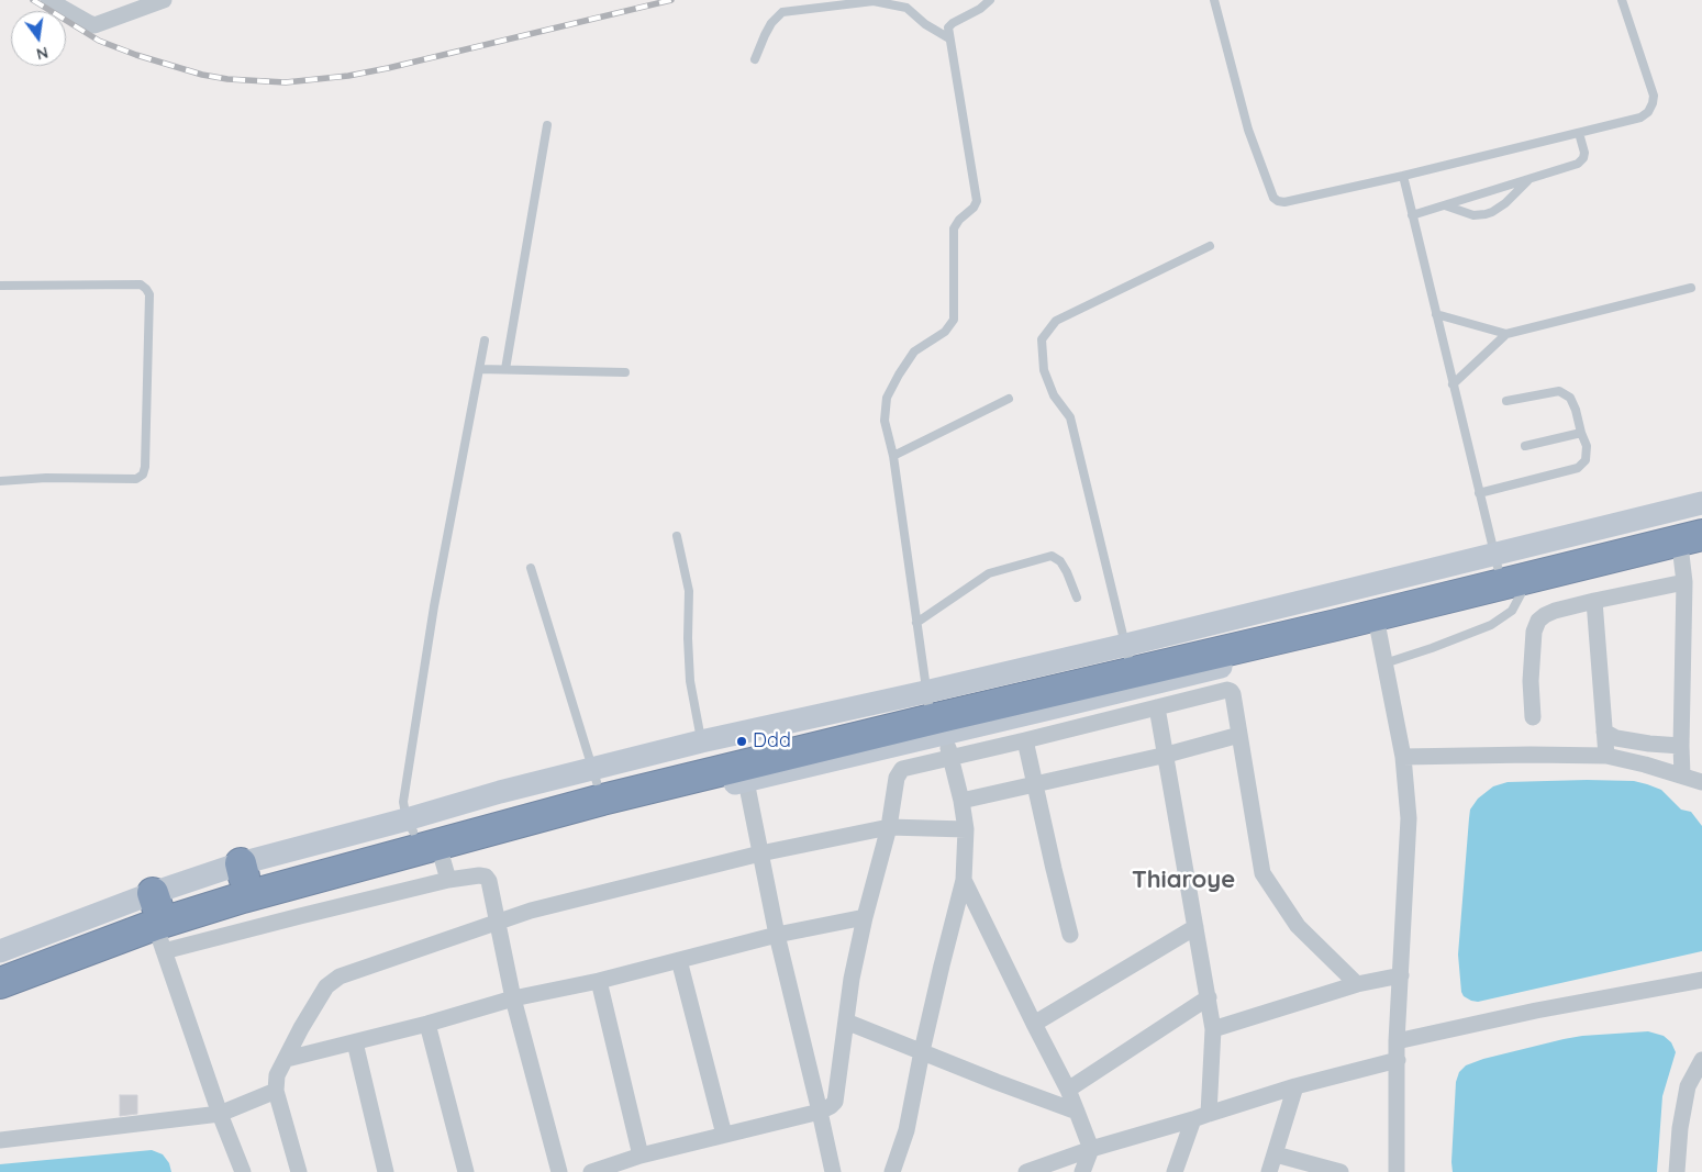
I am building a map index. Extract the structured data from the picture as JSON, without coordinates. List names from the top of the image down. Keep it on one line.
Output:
{"districts":["Thiaroye"],"places":["Ddd"],"north":"bottom"}
